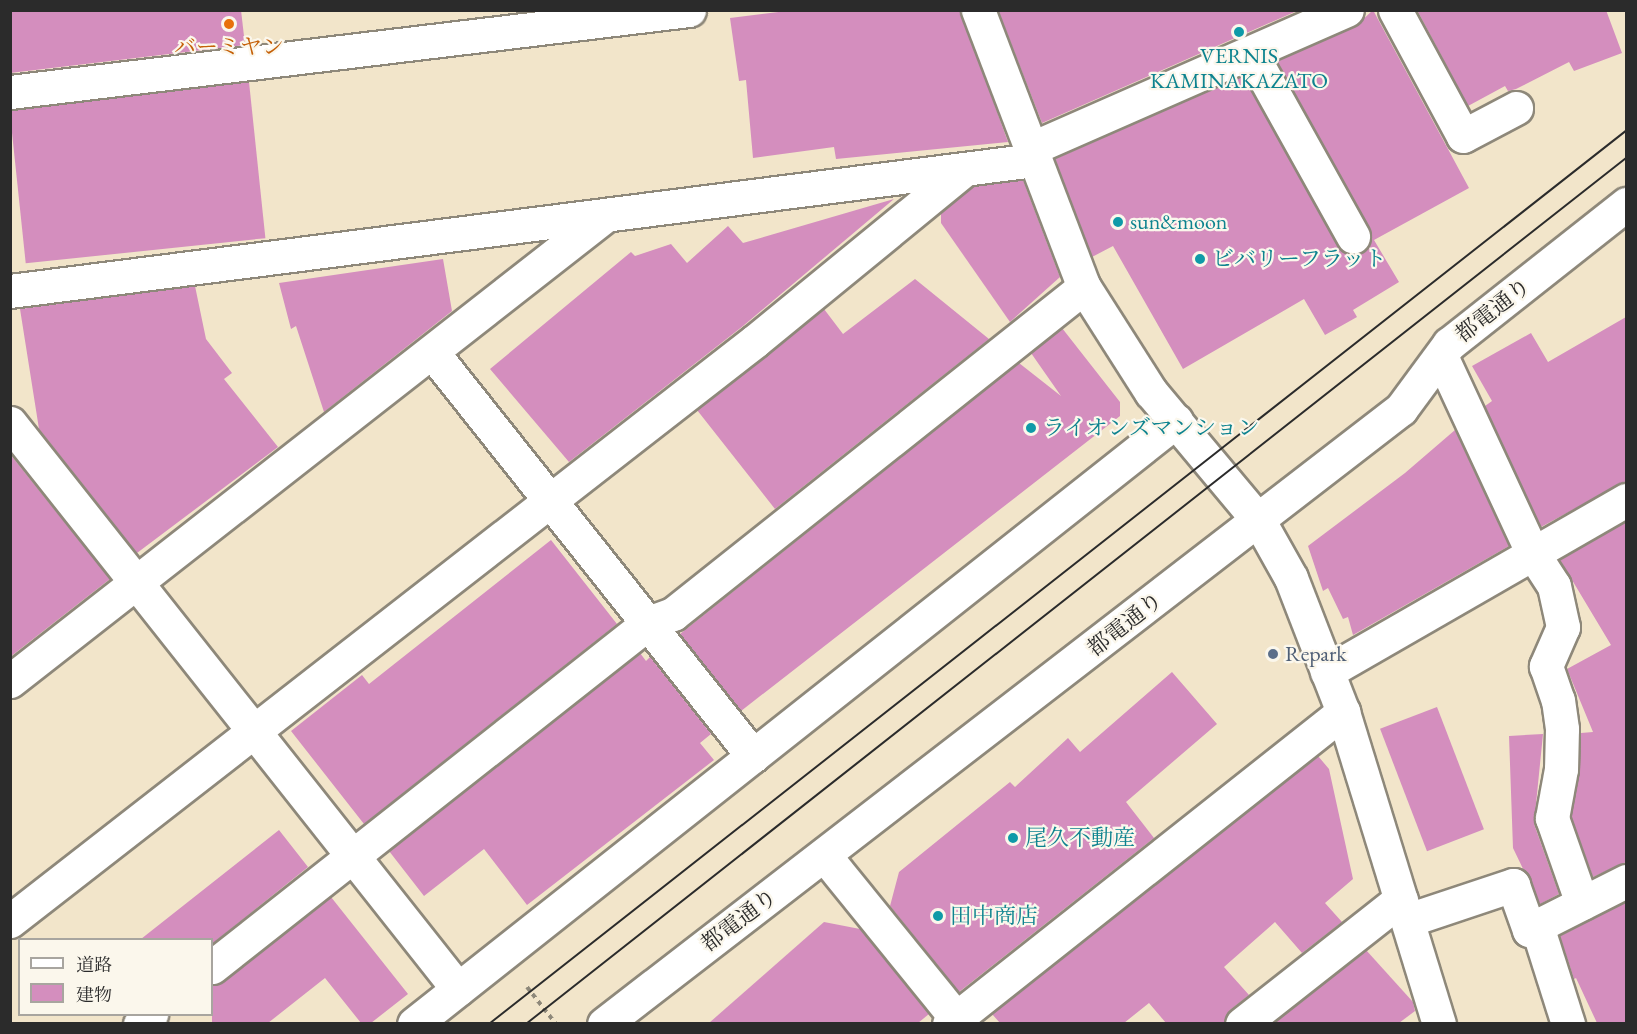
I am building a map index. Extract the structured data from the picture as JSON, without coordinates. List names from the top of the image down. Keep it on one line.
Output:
{"streets":{"street":["都電通り"]},"places":["バーミヤン","VERNIS KAMINAKAZATO","sun&moon","ビバリーフラット","ライオンズマンション","Repark","尾久不動産","田中商店"],"legend":["道路","建物"]}
